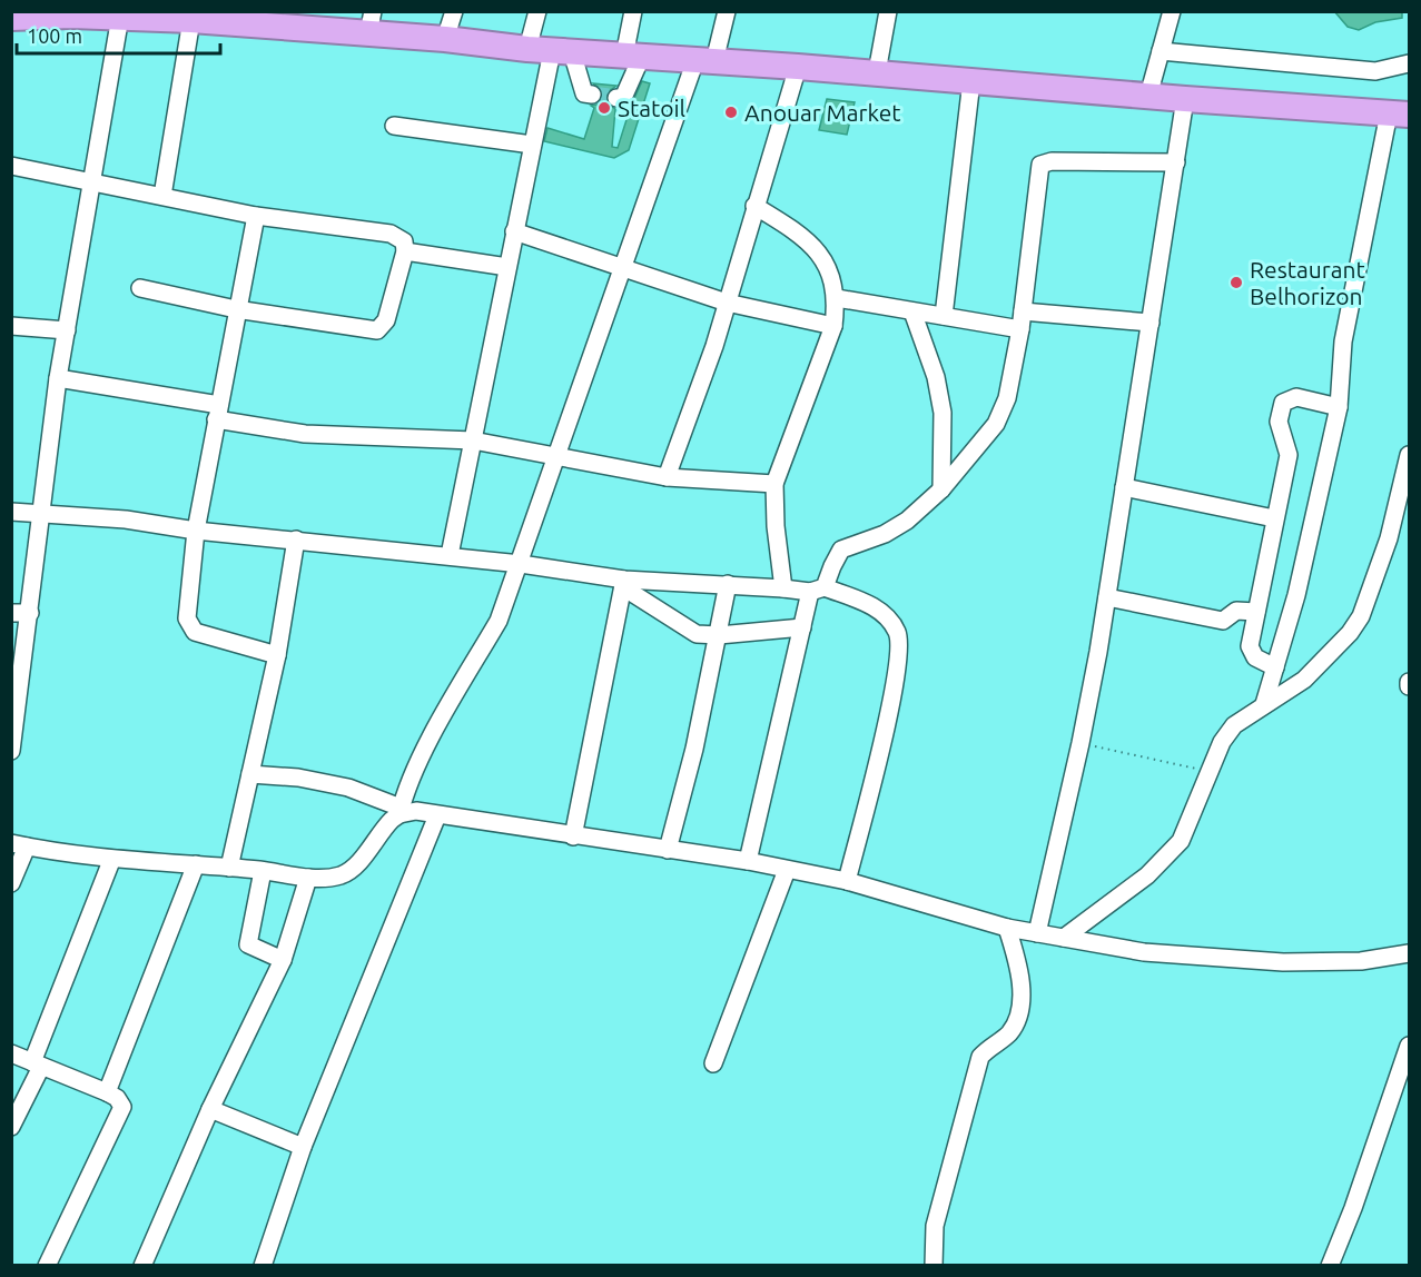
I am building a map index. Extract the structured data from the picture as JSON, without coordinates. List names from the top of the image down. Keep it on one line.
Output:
{"places":["Statoil","Anouar Market","Restaurant Belhorizon"],"scale_bar":"100 m"}
